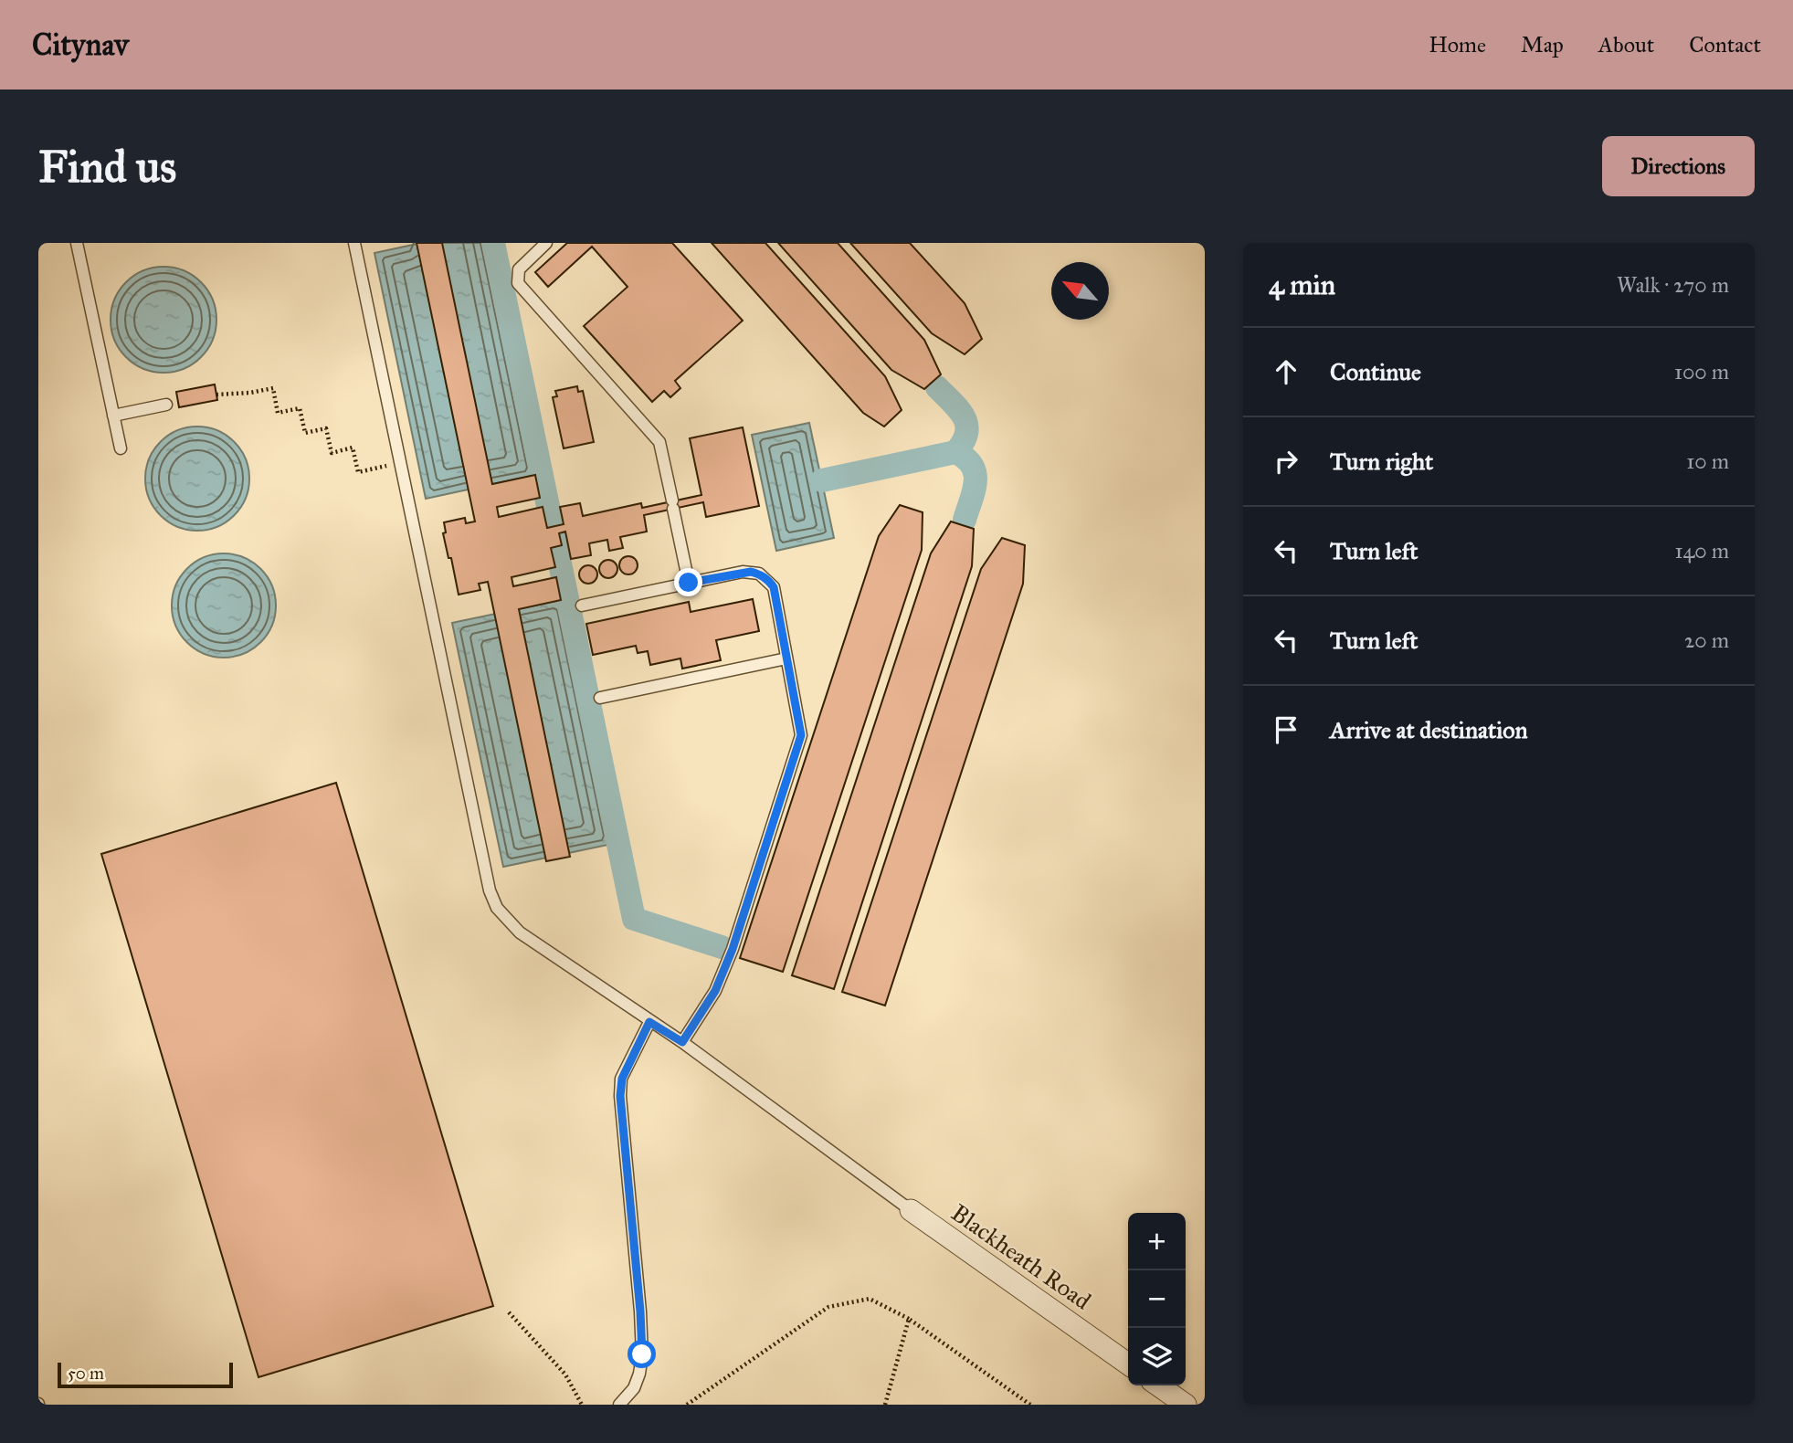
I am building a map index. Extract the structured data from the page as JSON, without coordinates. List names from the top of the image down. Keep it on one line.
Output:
{"streets":{"street":["Blackheath Road"]},"scale_bar":"50 m","north":"top left","page":{"header":"Citynav","nav":["Home","Map","About","Contact"],"buttons":"Directions","title":"Find us","heading":["4 min","Walk · 270 m"],"list":[["Continue","100 m"],["Turn right","10 m"],["Turn left","140 m"],["Turn left","20 m"],"Arrive at destination"],"map_buttons":["+","−"],"scale":"50 m"}}
